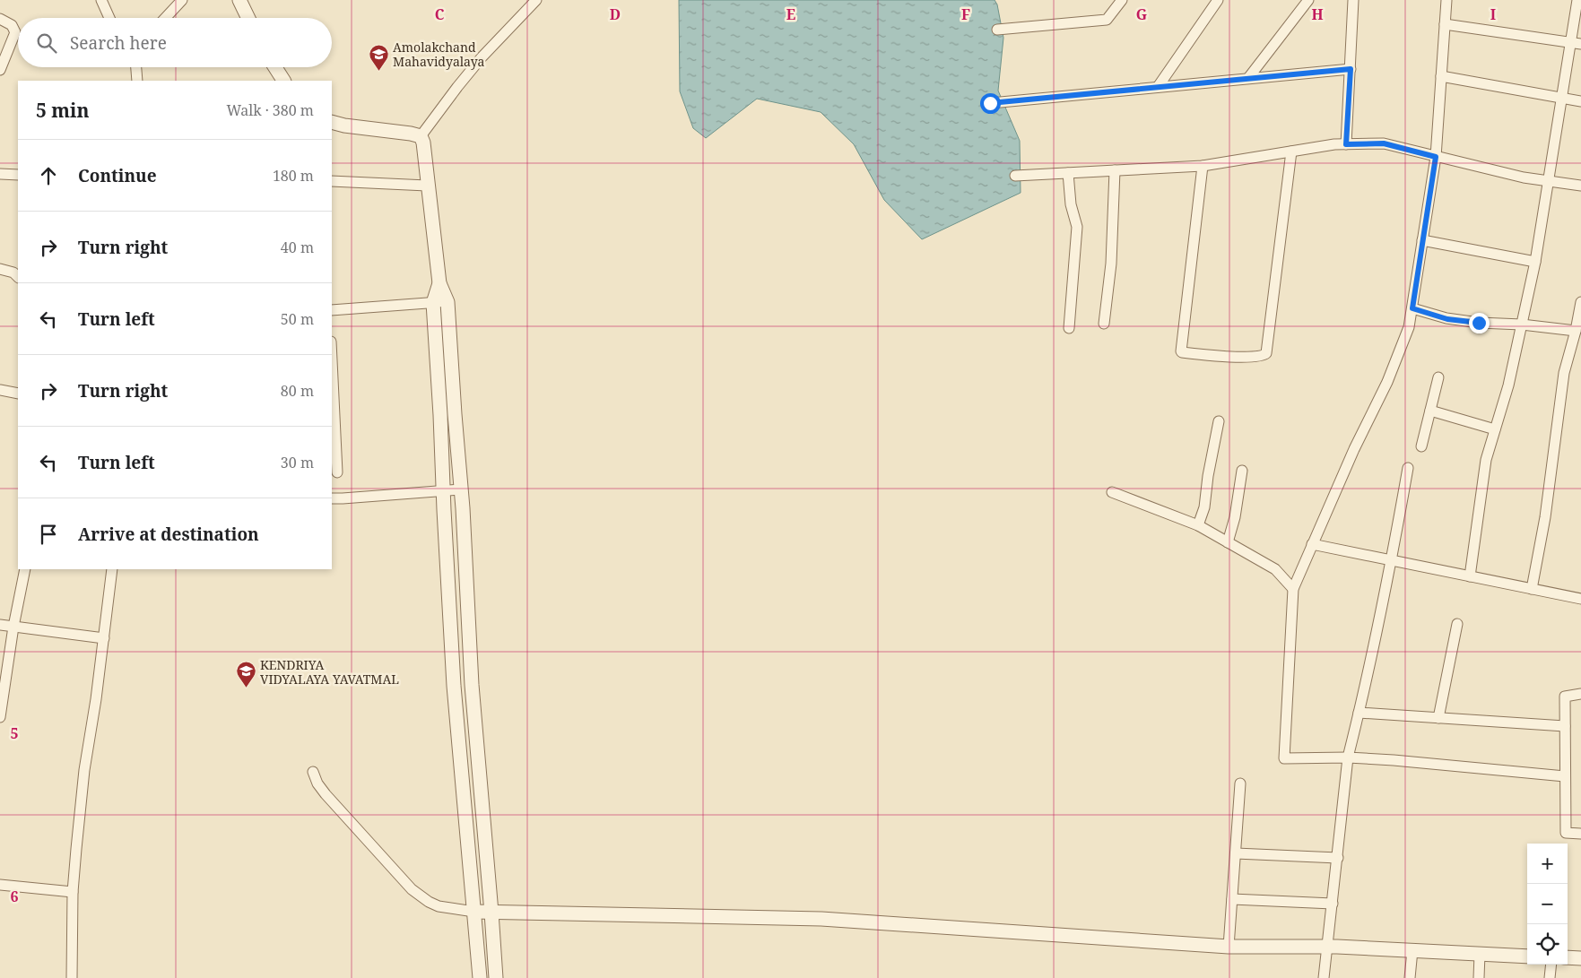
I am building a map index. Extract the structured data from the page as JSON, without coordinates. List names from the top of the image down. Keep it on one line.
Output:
{"places":{"school or university":["Amolakchand Mahavidyalaya","KENDRIYA VIDYALAYA YAVATMAL"]},"page":{"search":"Search here","heading":["5 min","Walk · 380 m"],"list":[["Continue","180 m"],["Turn right","40 m"],["Turn left","50 m"],["Turn right","80 m"],["Turn left","30 m"],"Arrive at destination"],"map_buttons":["+","−"]},"grid":{"columns":["C","D","E","F","G","H","I"],"rows":["5","6"]}}
